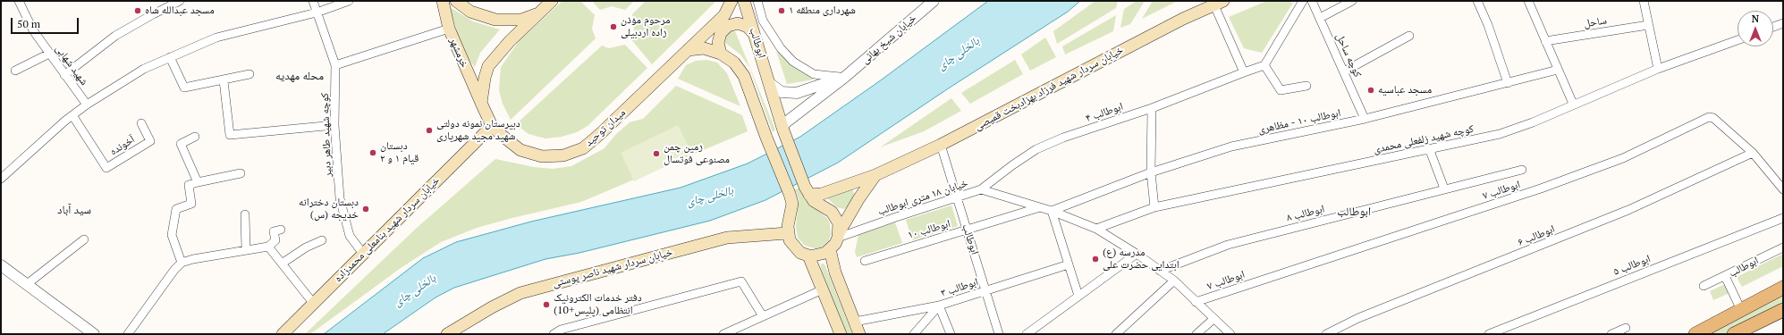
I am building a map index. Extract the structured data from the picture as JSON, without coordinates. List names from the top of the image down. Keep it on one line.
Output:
{"streets":{"main road":["ابوطالب","خرمشهر","خیابان سردار شهید فرزاد بهزاد‌بخت قمیصی","میدان توحید","خیابان سردار شهید بنامعلی محمدزاده","خیابان سردار شهید ناصر پوستی"],"street":["ساحل","خیابان شیخ بهائی","کوچه ساحل","شهید شهابی","ابوطالب ۴","ابوطالب ۱۰ - مظاهری","کوچه شهید طاهر دبیر","کوچه شهید زلفعلی محمدی","آخونده","ابوطالب ۷","خیابان ۱۸ متری ابوطالب","ابوطالب ۸","ابوطالب ۱۰","ابوطالب ۶","ابوطالب ۵","ابوطالب ۳"]},"crossings":[["خیابان شیخ بهائی","ابوطالب"],["ابوطالب","خیابان سردار شهید فرزاد بهزاد‌بخت قمیصی"],["ابوطالب","خیابان ۱۸ متری ابوطالب"],["ابوطالب","ابوطالب ۱۰"],["ابوطالب","ابوطالب ۳"],["خرمشهر","میدان توحید"],["کوچه ساحل","ابوطالب ۱۰ - مظاهری"],["خیابان سردار شهید فرزاد بهزاد‌بخت قمیصی","خیابان ۱۸ متری ابوطالب"],["ابوطالب ۴","خیابان ۱۸ متری ابوطالب"],["ابوطالب ۱۰ - مظاهری","خیابان ۱۸ متری ابوطالب"],["میدان توحید","خیابان سردار شهید بنامعلی محمدزاده"],["کوچه شهید طاهر دبیر","خیابان سردار شهید بنامعلی محمدزاده"],["کوچه شهید زلفعلی محمدی","خیابان ۱۸ متری ابوطالب"],["ابوطالب ۷","خیابان ۱۸ متری ابوطالب"],["ابوطالب ۷","ابوطالب ۶"],["خیابان ۱۸ متری ابوطالب","ابوطالب ۸"],["خیابان ۱۸ متری ابوطالب","ابوطالب ۱۰"]],"districts":["محله مهدیه","سید آباد","ابوطالب"],"water":["بالخلی چای"],"places":["مسجد عبدالله شاه","شهرداری منطقه ۱","مرحوم مؤذن زاده اردبیلی","مسجد عباسیه","دبیرستان نمونه دولتی شهید مجید شهریاری","دبستان قیام ۱ و ۲","زمین چمن مصنوعی فوتسال","دبستان دخترانه خدیجه (س)","(ع) مدرسه ابتدایی حضرت علی","دفتر خدمات الکترونیک انتظامی (پلیس+10)"],"scale_bar":"50 m","north":"top"}
